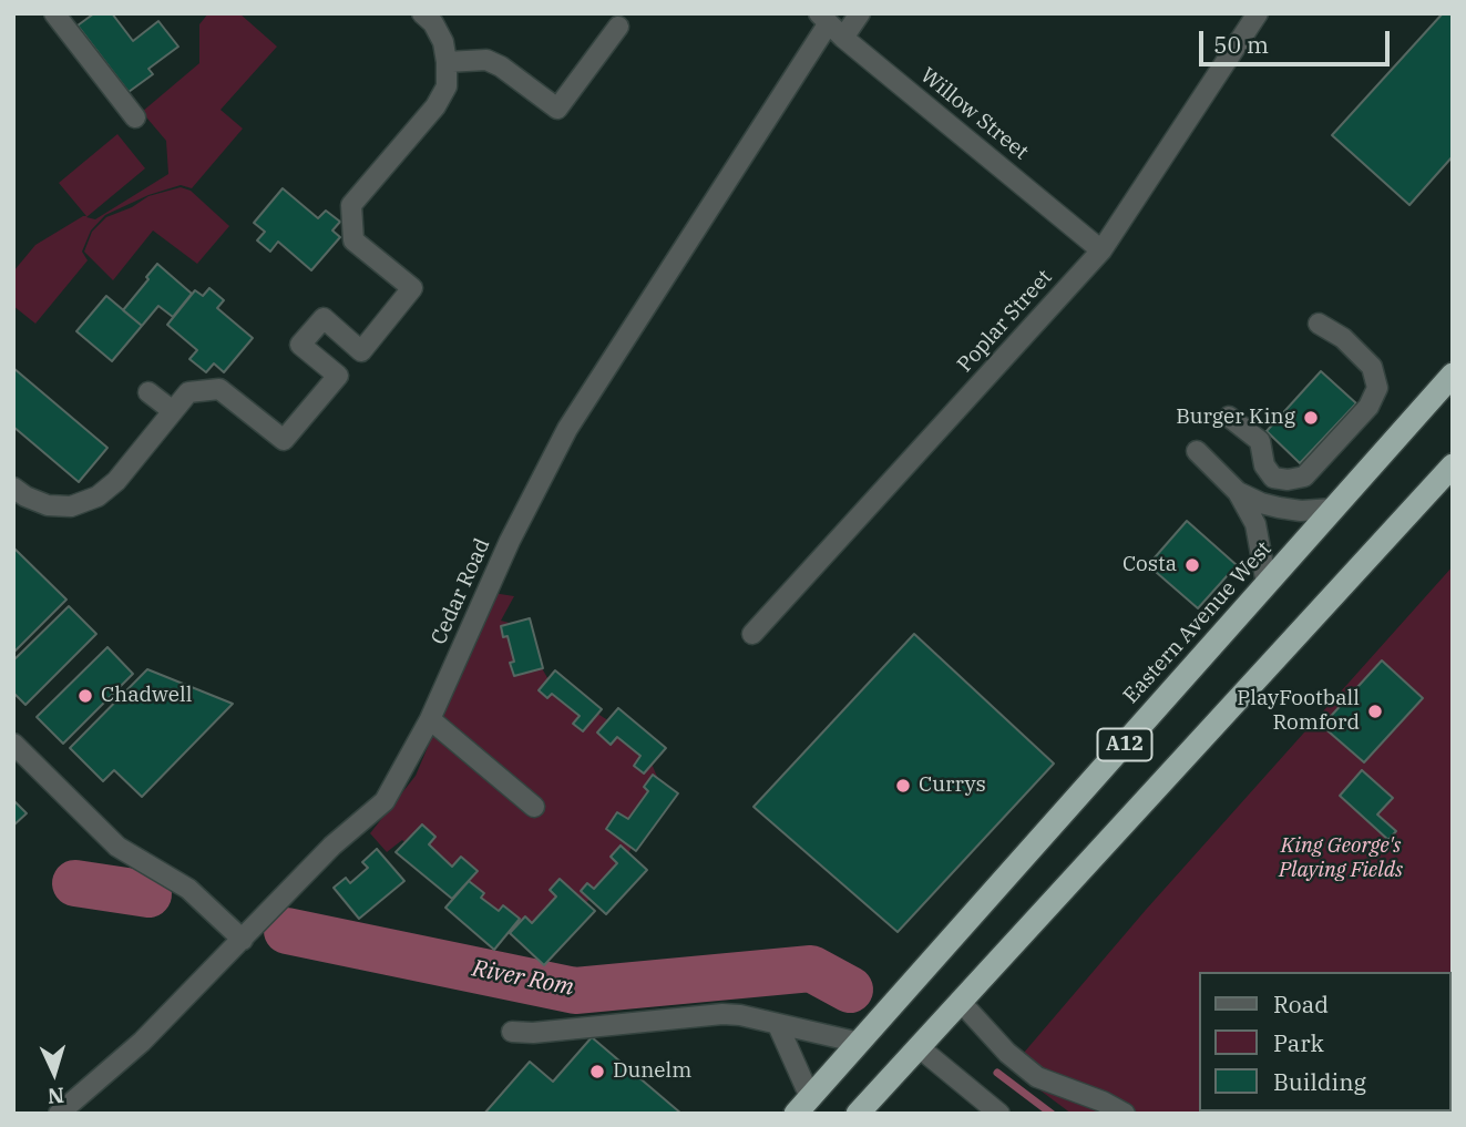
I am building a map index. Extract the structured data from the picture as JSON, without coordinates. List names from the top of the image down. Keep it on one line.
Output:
{"streets":{"highway":["Eastern Avenue West","A12"],"street":["Willow Street","Poplar Street","Cedar Road"]},"crossings":[["Willow Street","Poplar Street"],["Willow Street","Cedar Road"]],"water":["River Rom"],"parks":["King George's Playing Fields"],"places":["Burger King","Costa","Chadwell","PlayFootball Romford","Currys","Dunelm"],"legend":["Road","Park","Building"],"scale_bar":"50 m","north":"bottom"}
